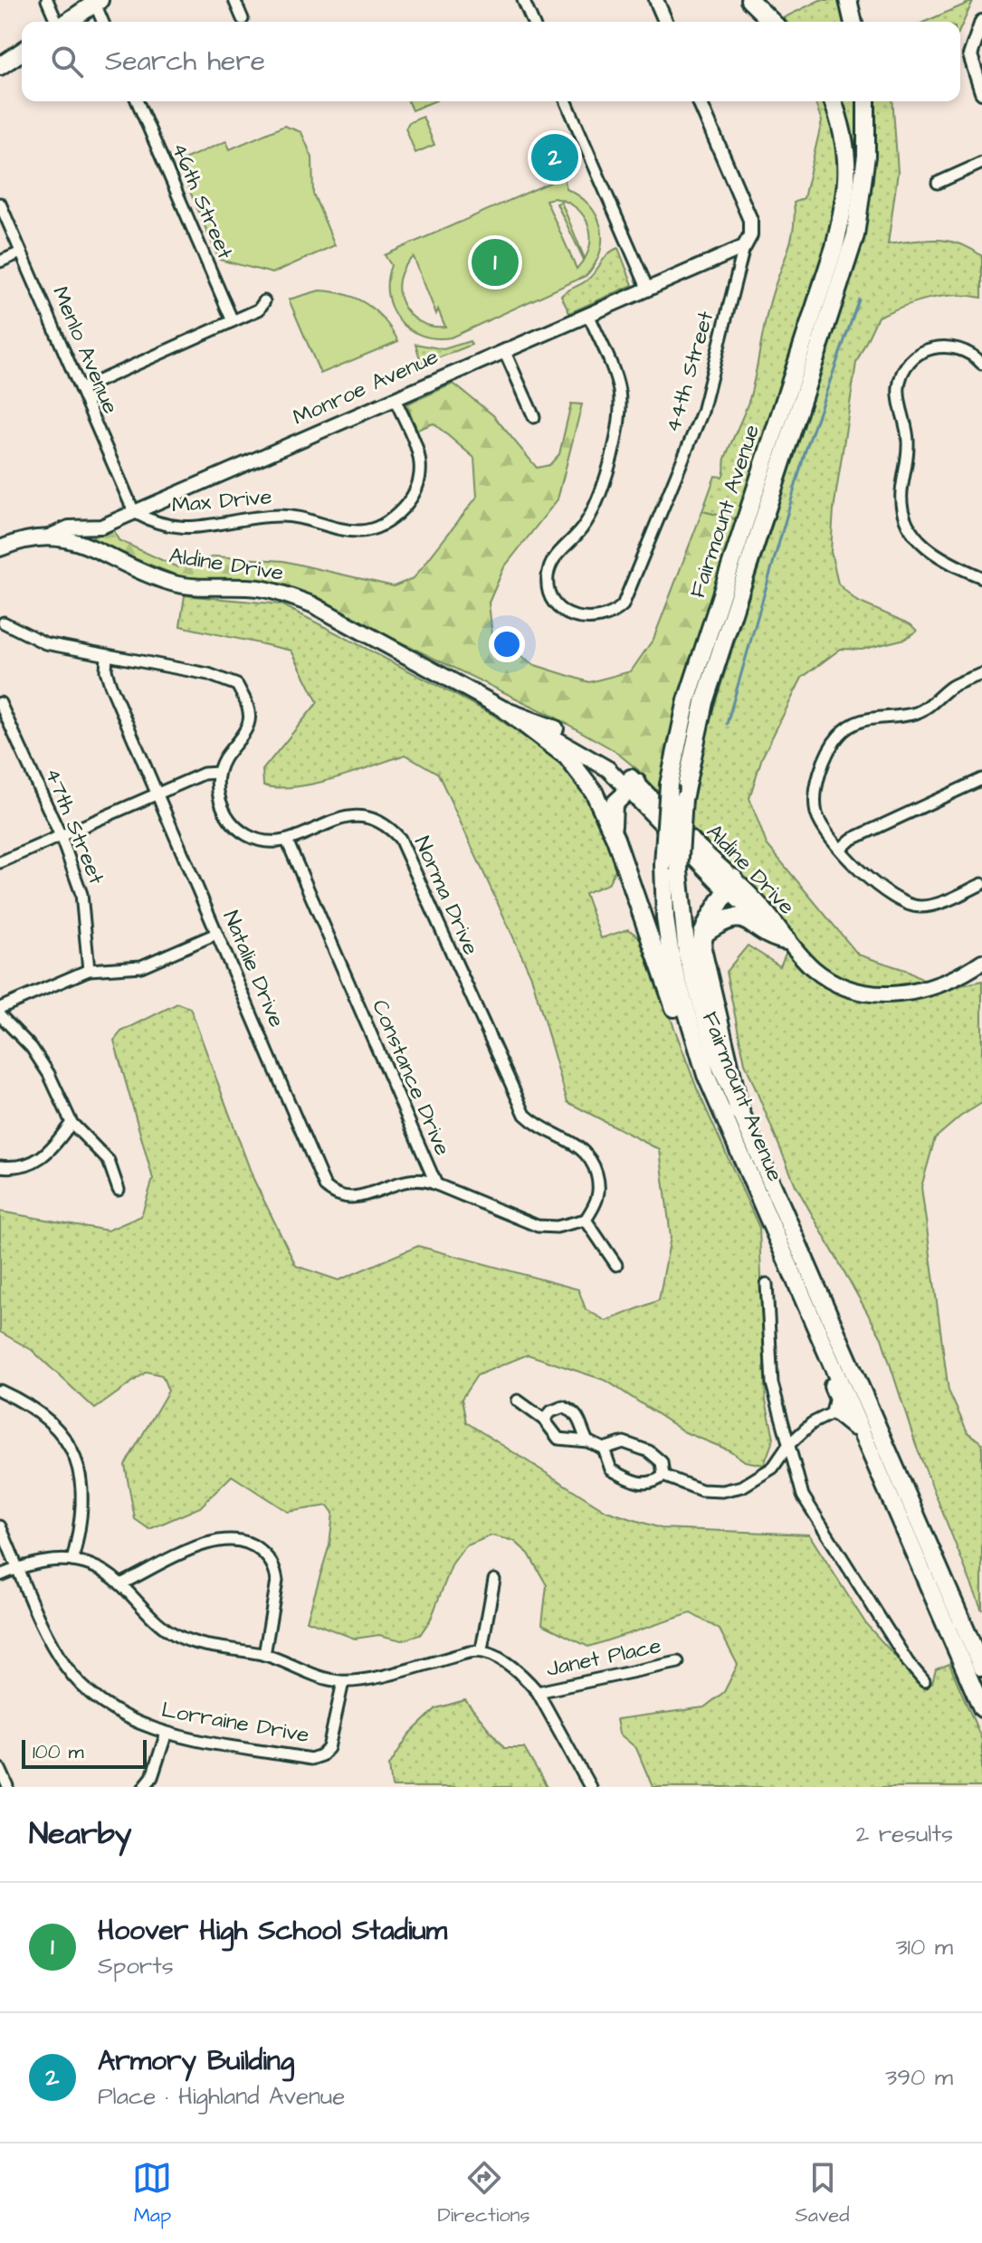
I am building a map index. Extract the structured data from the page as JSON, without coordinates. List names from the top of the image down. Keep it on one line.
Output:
{"streets":{"main road":["Monroe Avenue","Fairmount Avenue","Aldine Drive"],"street":["46th Street","Menlo Avenue","44th Street","Max Drive","47th Street","Norma Drive","Natalie Drive","Constance Drive","Janet Place","Lorraine Drive"]},"crossings":[["Menlo Avenue","Monroe Avenue"],["Menlo Avenue","Max Drive"],["44th Street","Monroe Avenue"],["Monroe Avenue","Max Drive"],["Monroe Avenue","Aldine Drive"],["Norma Drive","Constance Drive"],["Natalie Drive","Constance Drive"]],"scale_bar":"100 m","page":{"search":"Search here","pins":["2","1"],"scale":"100 m","heading":["Nearby","2 results"],"list":[{"mark":"1","name":"Hoover High School Stadium","note":"Sports","value":"310 m"},{"mark":"2","name":"Armory Building","note":"Place · Highland Avenue","value":"390 m"}],"nav":["Map","Directions","Saved"]}}
